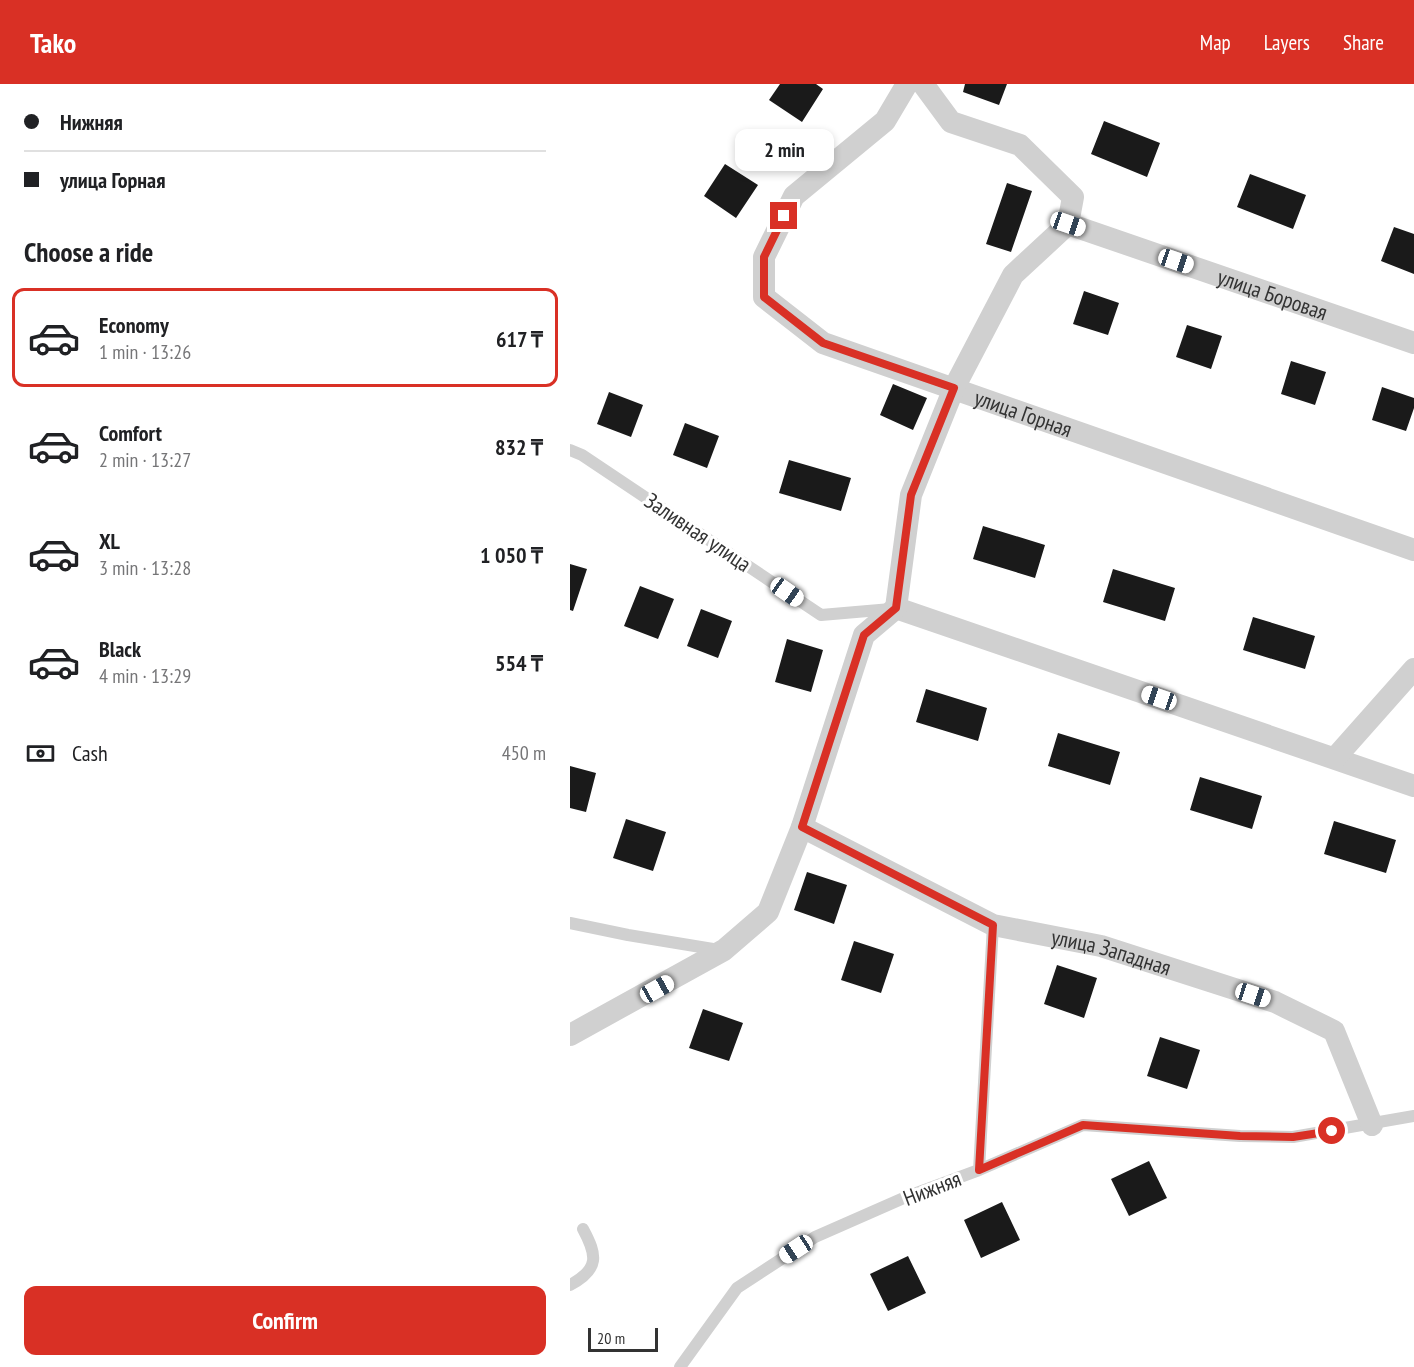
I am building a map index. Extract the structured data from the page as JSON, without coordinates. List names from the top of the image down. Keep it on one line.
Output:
{"streets":{"street":["улица Боровая","улица Горная","улица Западная"],"lane":["Заливная улица","Нижняя"]},"crossings":[["улица Западная","Нижняя"]],"scale_bar":"20 m","page":{"header":"Tako","nav":["Map","Layers","Share"],"banner":["Нижняя","улица Горная"],"bubble":"2 min","heading":"Choose a ride","list":[{"name":"Economy","note":"1 min · 13:26","value":"617 ₸"},{"name":"Comfort","note":"2 min · 13:27","value":"832 ₸"},{"name":"XL","note":"3 min · 13:28","value":"1 050 ₸"},{"name":"Black","note":"4 min · 13:29","value":"554 ₸"}],"pay":["Cash","450 m"],"buttons":"Confirm","scale":"20 m"}}
